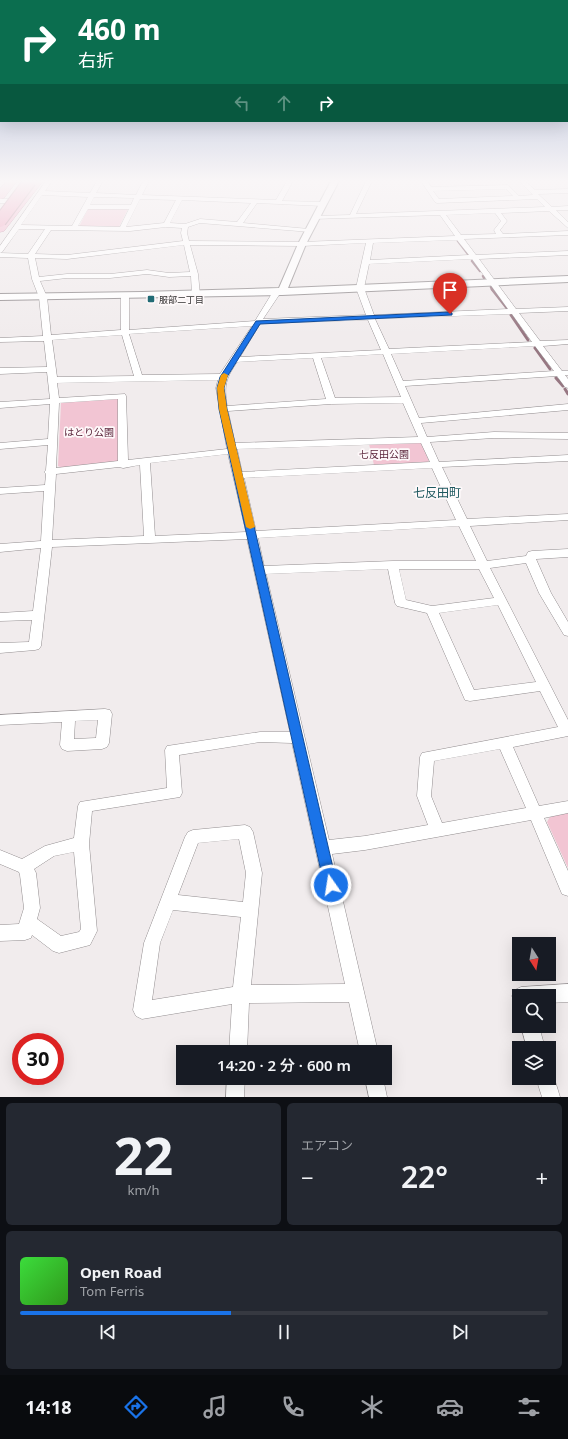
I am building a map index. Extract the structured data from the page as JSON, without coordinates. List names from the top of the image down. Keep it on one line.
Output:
{"districts":["七反田町"],"parks":["はとり公園","七反田公園"],"places":{"transit":["服部二丁目"]},"north":"bottom","page":{"turn":["460 m","右折"],"limit":"30","trip":"14:20 · 2 分 · 600 m","tile":[["22","km/h"],"エアコン"],"heat":["−","22°","+"],"song":["Open Road","Tom Ferris"],"tabs":"14:18"}}
